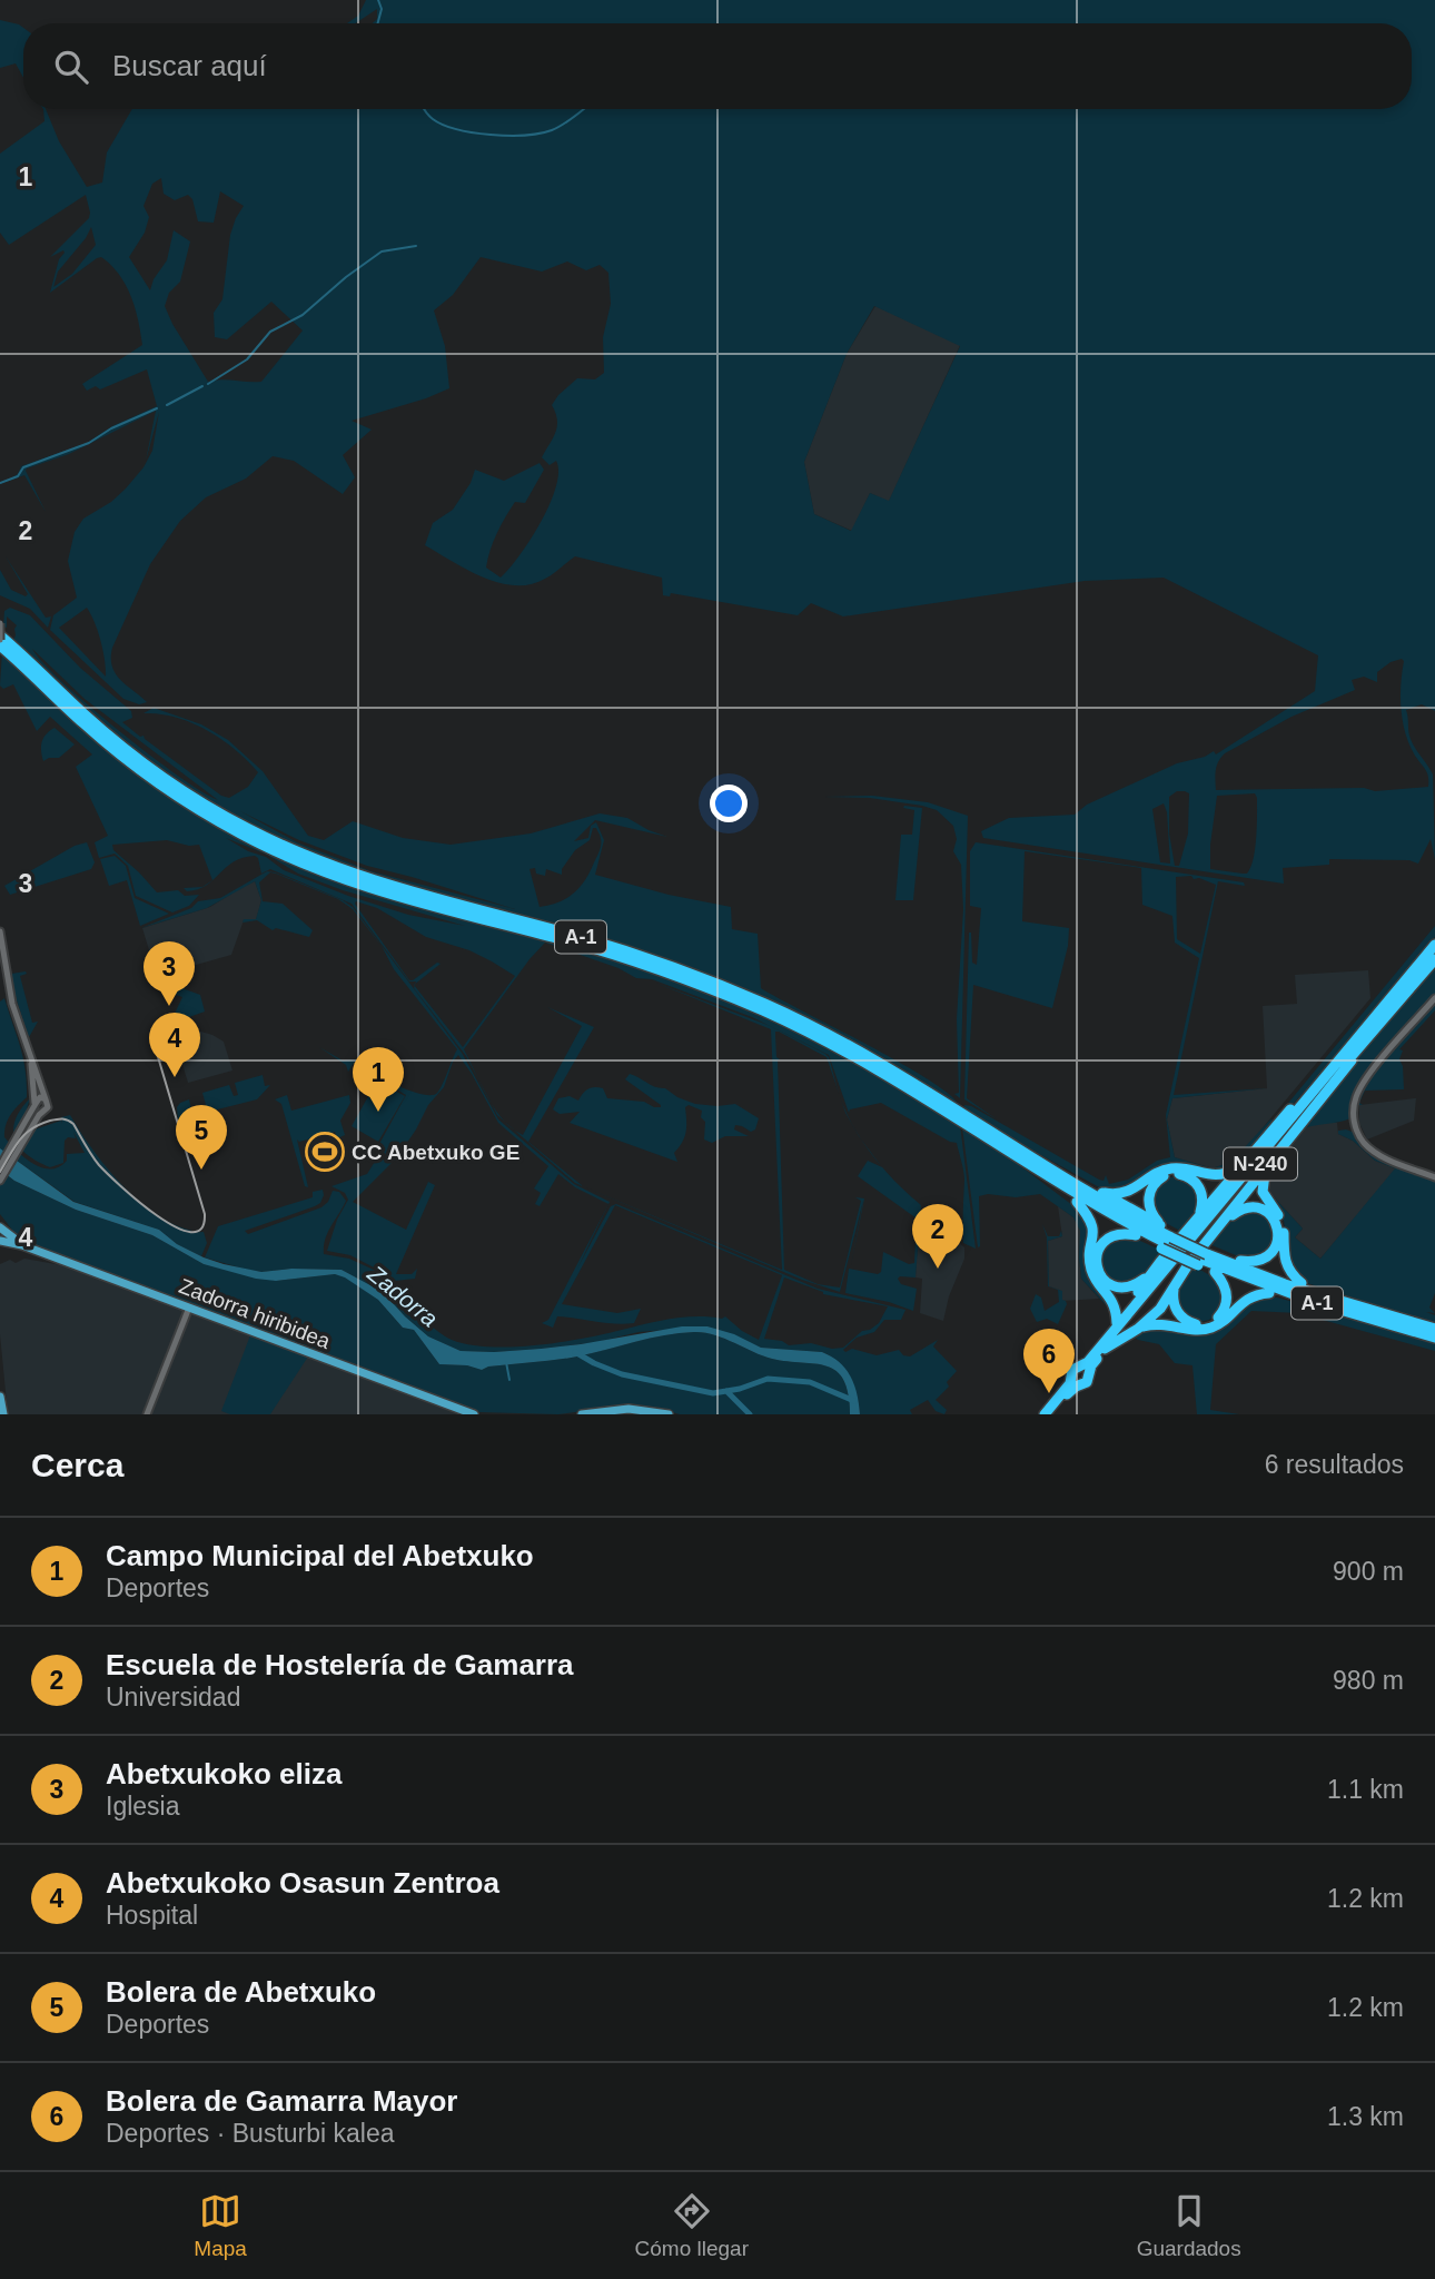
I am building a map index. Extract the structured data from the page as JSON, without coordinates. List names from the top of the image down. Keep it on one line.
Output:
{"streets":{"highway":["A-1","N-240"],"main road":["Zadorra hiribidea"]},"water":["Zadorra"],"places":{"sports":["CC Abetxuko GE"]},"page":{"search":"Buscar aquí","pins":["3","4","1","5","2","6"],"heading":["Cerca","6 resultados"],"list":[{"mark":"1","name":"Campo Municipal del Abetxuko","note":"Deportes","value":"900 m"},{"mark":"2","name":"Escuela de Hostelería de Gamarra","note":"Universidad","value":"980 m"},{"mark":"3","name":"Abetxukoko eliza","note":"Iglesia","value":"1.1 km"},{"mark":"4","name":"Abetxukoko Osasun Zentroa","note":"Hospital","value":"1.2 km"},{"mark":"5","name":"Bolera de Abetxuko","note":"Deportes","value":"1.2 km"},{"mark":"6","name":"Bolera de Gamarra Mayor","note":"Deportes · Busturbi kalea","value":"1.3 km"}],"nav":["Mapa","Cómo llegar","Guardados"]},"grid":{"rows":["1","2","3","4"]}}
